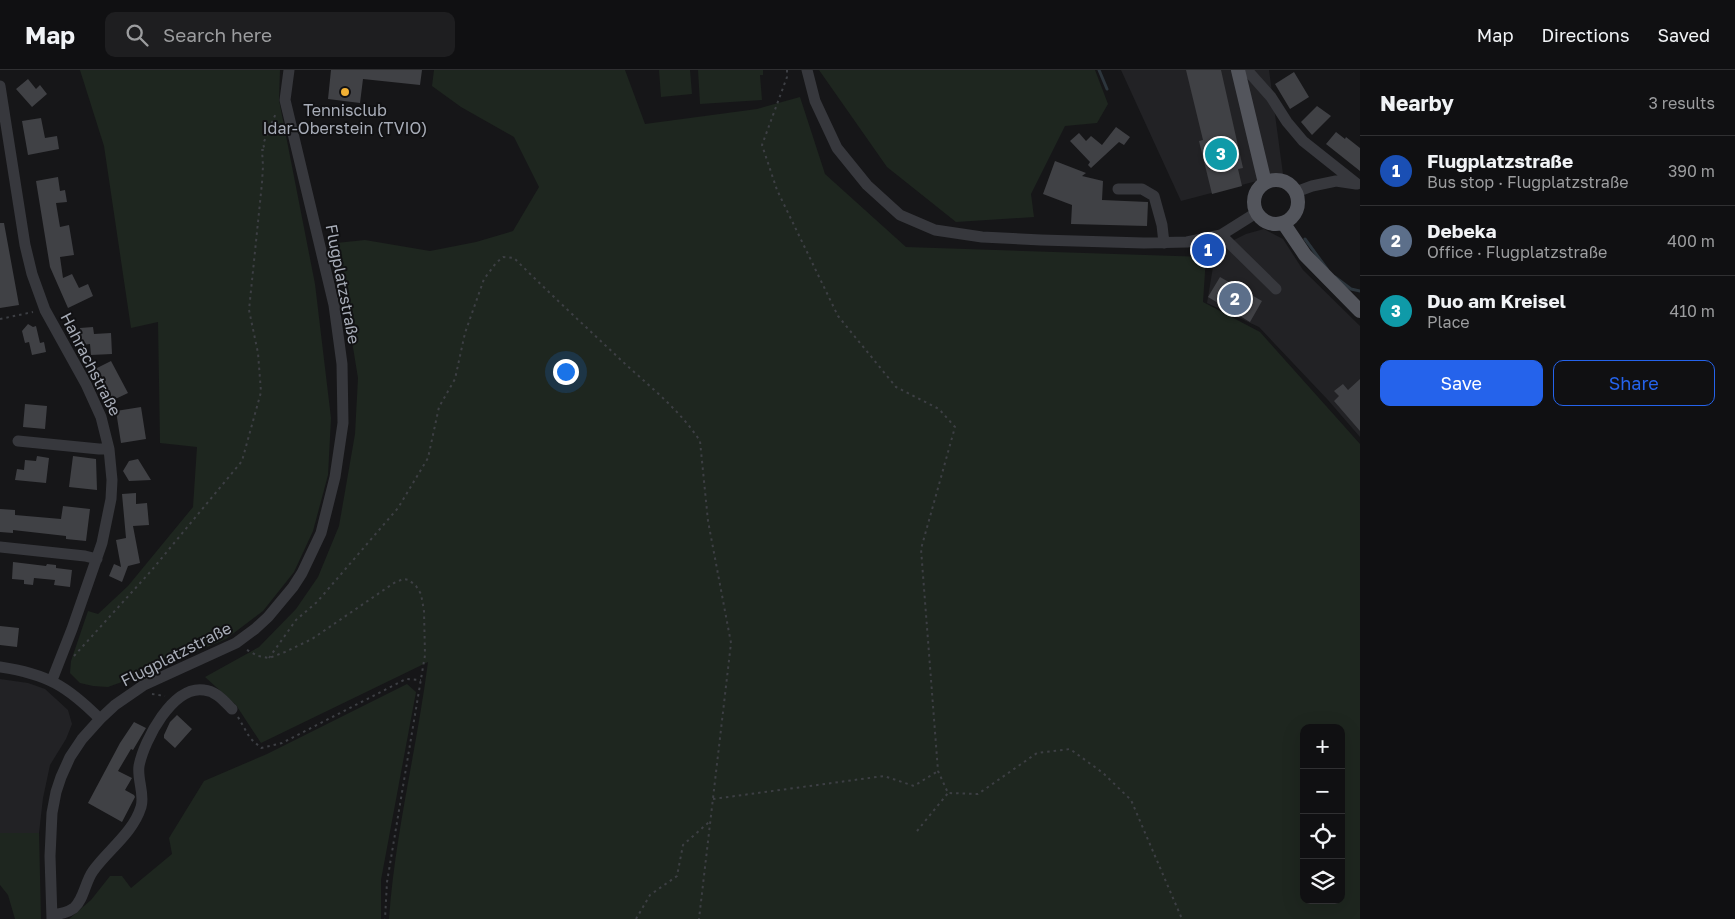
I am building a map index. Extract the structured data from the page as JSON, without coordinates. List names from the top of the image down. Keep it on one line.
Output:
{"streets":{"street":["Flugplatzstraße","Hahrachstraße"]},"places":["Tennisclub Idar-Oberstein (TVIO)"],"page":{"header":"Map","search":"Search here","nav":["Map","Directions","Saved"],"heading":["Nearby","3 results"],"list":[{"mark":"1","name":"Flugplatzstraße","note":"Bus stop · Flugplatzstraße","value":"390 m"},{"mark":"2","name":"Debeka","note":"Office · Flugplatzstraße","value":"400 m"},{"mark":"3","name":"Duo am Kreisel","note":"Place","value":"410 m"}],"pins":["3","1","2"],"buttons":["Save","Share"],"map_buttons":["+","−"]}}
